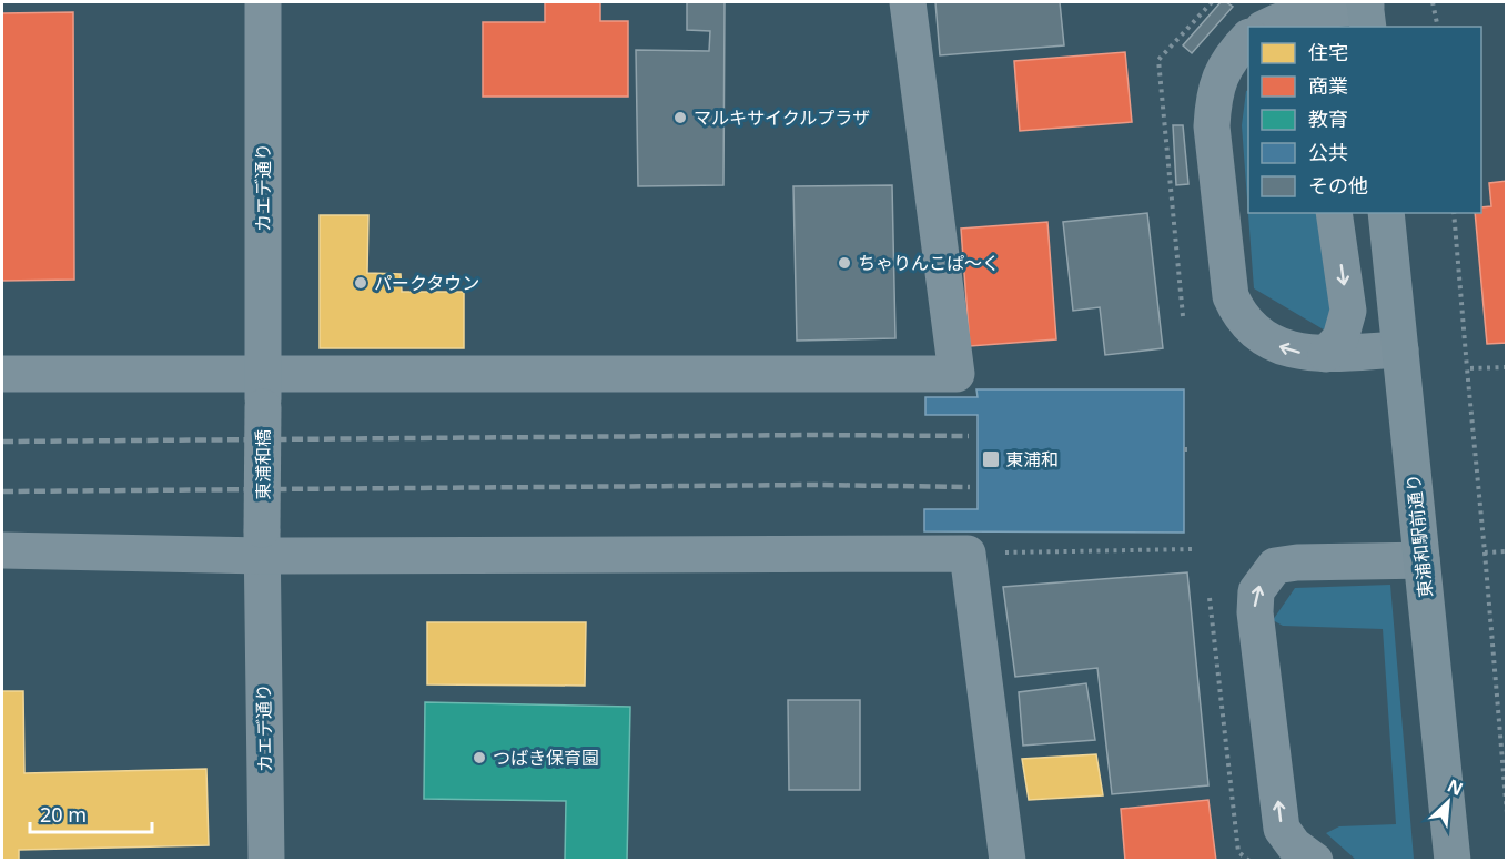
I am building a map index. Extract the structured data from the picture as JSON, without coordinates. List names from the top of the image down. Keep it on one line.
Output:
{"streets":{"main road":["東浦和駅前通り"],"street":["カエデ通り","東浦和橋"]},"crossings":[["カエデ通り","東浦和橋"]],"places":{"other":["マルキサイクルプラザ","ちゃりんこぱ～く","パークタウン","つばき保育園"],"transit":["東浦和"]},"legend":["住宅","商業","教育","公共","その他"],"scale_bar":"20 m","north":"top right"}
